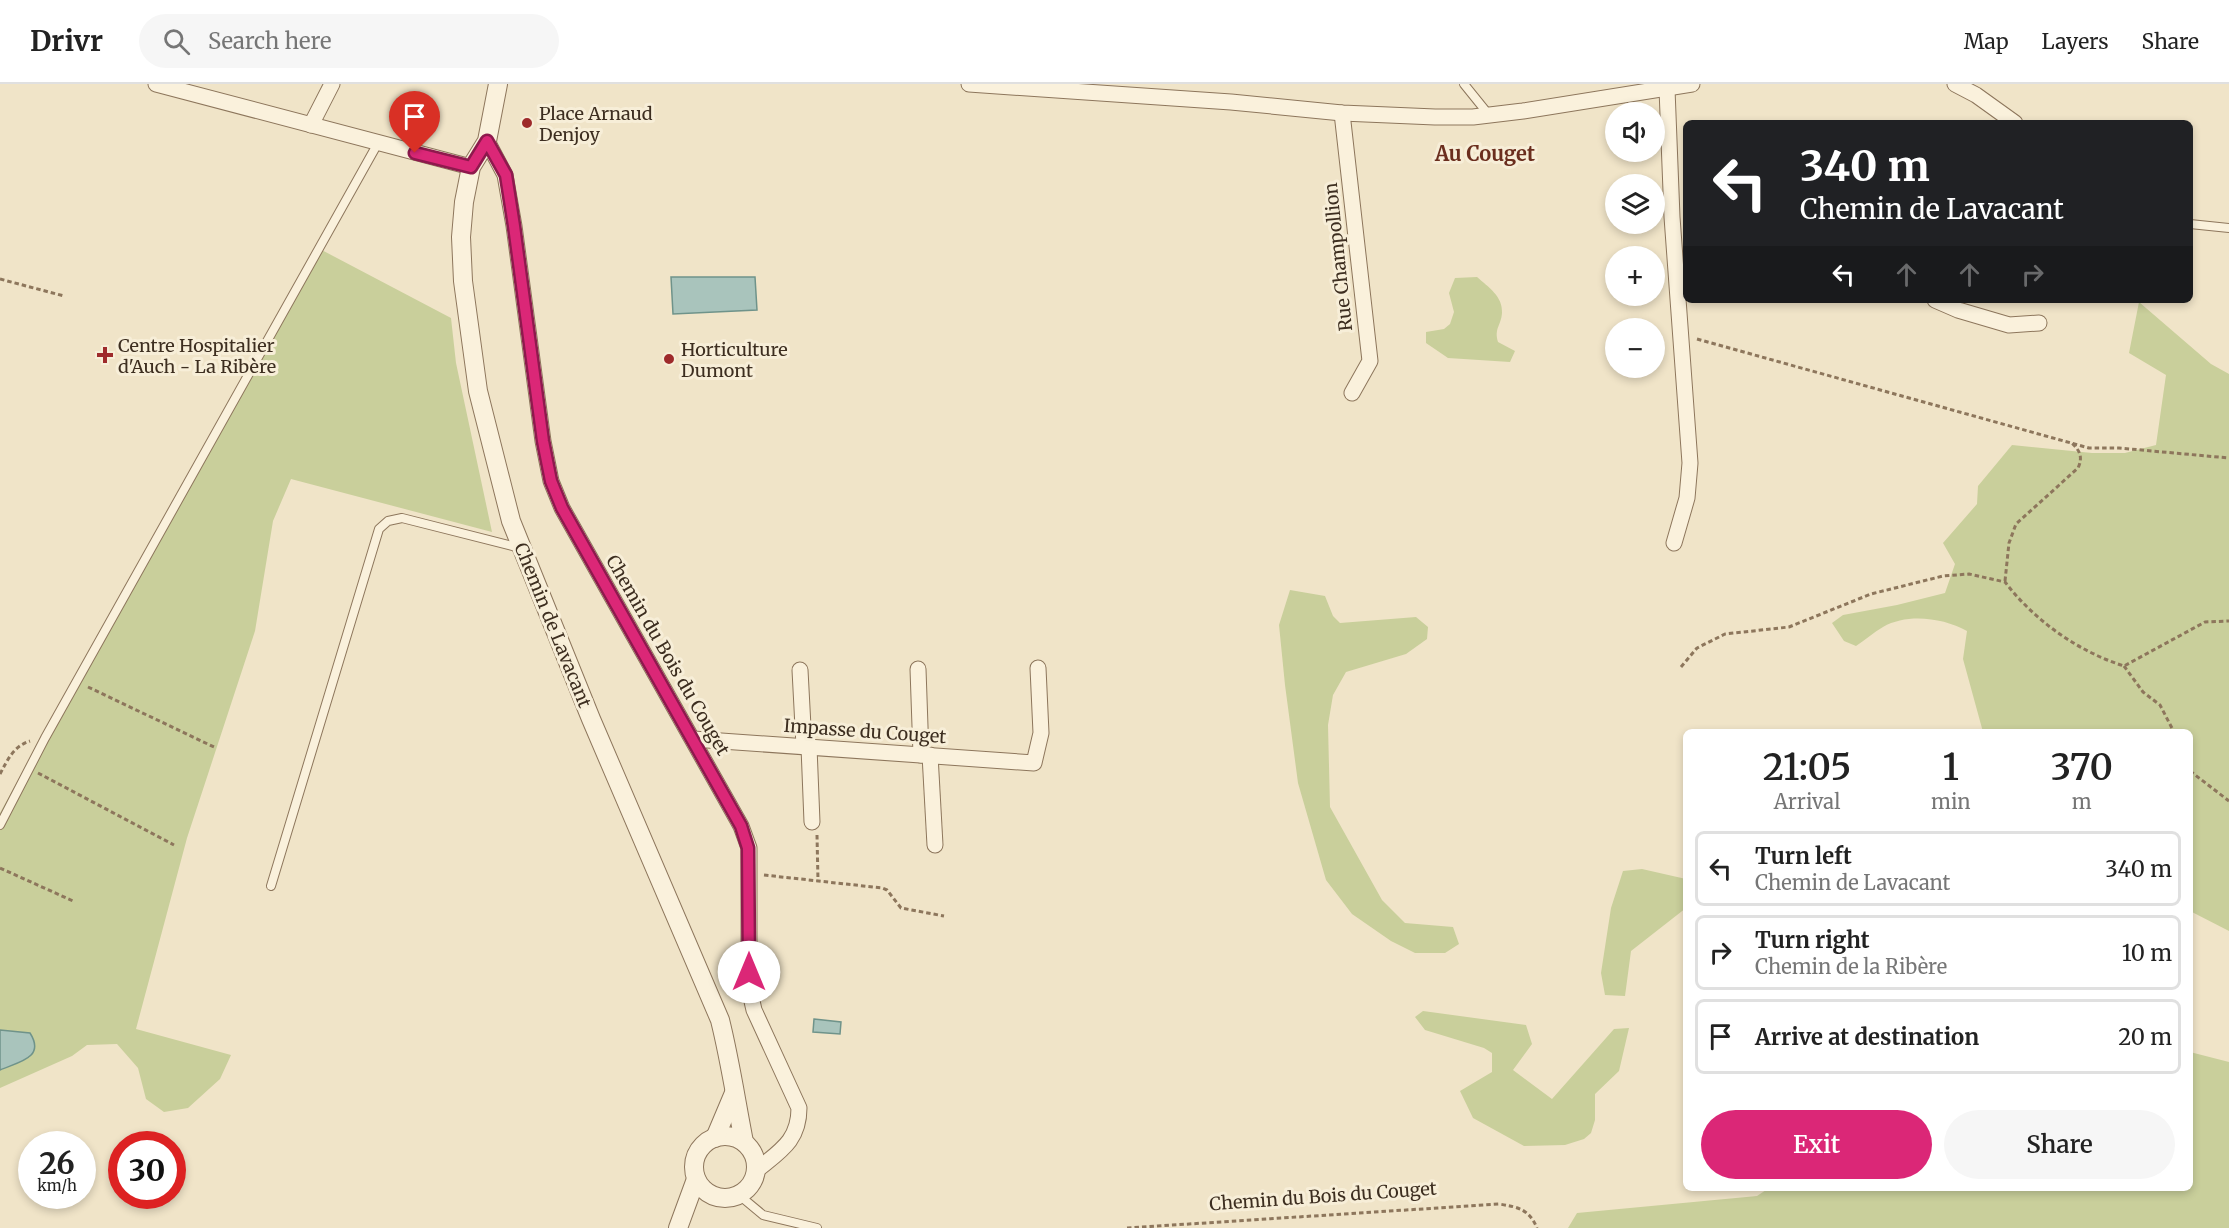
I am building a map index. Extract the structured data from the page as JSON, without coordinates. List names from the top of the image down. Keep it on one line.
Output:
{"streets":{"street":["Rue Champollion","Chemin de Lavacant","Chemin du Bois du Couget","Impasse du Couget"]},"crossings":[["Chemin de Lavacant","Chemin du Bois du Couget"],["Chemin du Bois du Couget","Impasse du Couget"]],"districts":["Au Couget"],"places":{"other":["Place Arnaud Denjoy","Horticulture Dumont"],"health":["Centre Hospitalier d'Auch - La Ribère"]},"page":{"header":"Drivr","search":"Search here","nav":["Map","Layers","Share"],"map_buttons":["+","−"],"turn":["340 m","Chemin de Lavacant"],"eta":["21:05","Arrival","1","min","370","m"],"list":[{"name":"Turn left","note":"Chemin de Lavacant","value":"340 m"},{"name":"Turn right","note":"Chemin de la Ribère","value":"10 m"},{"name":"Arrive at destination","value":"20 m"}],"buttons":["Exit","Share"],"speed":"26 km/h","limit":"30"}}
